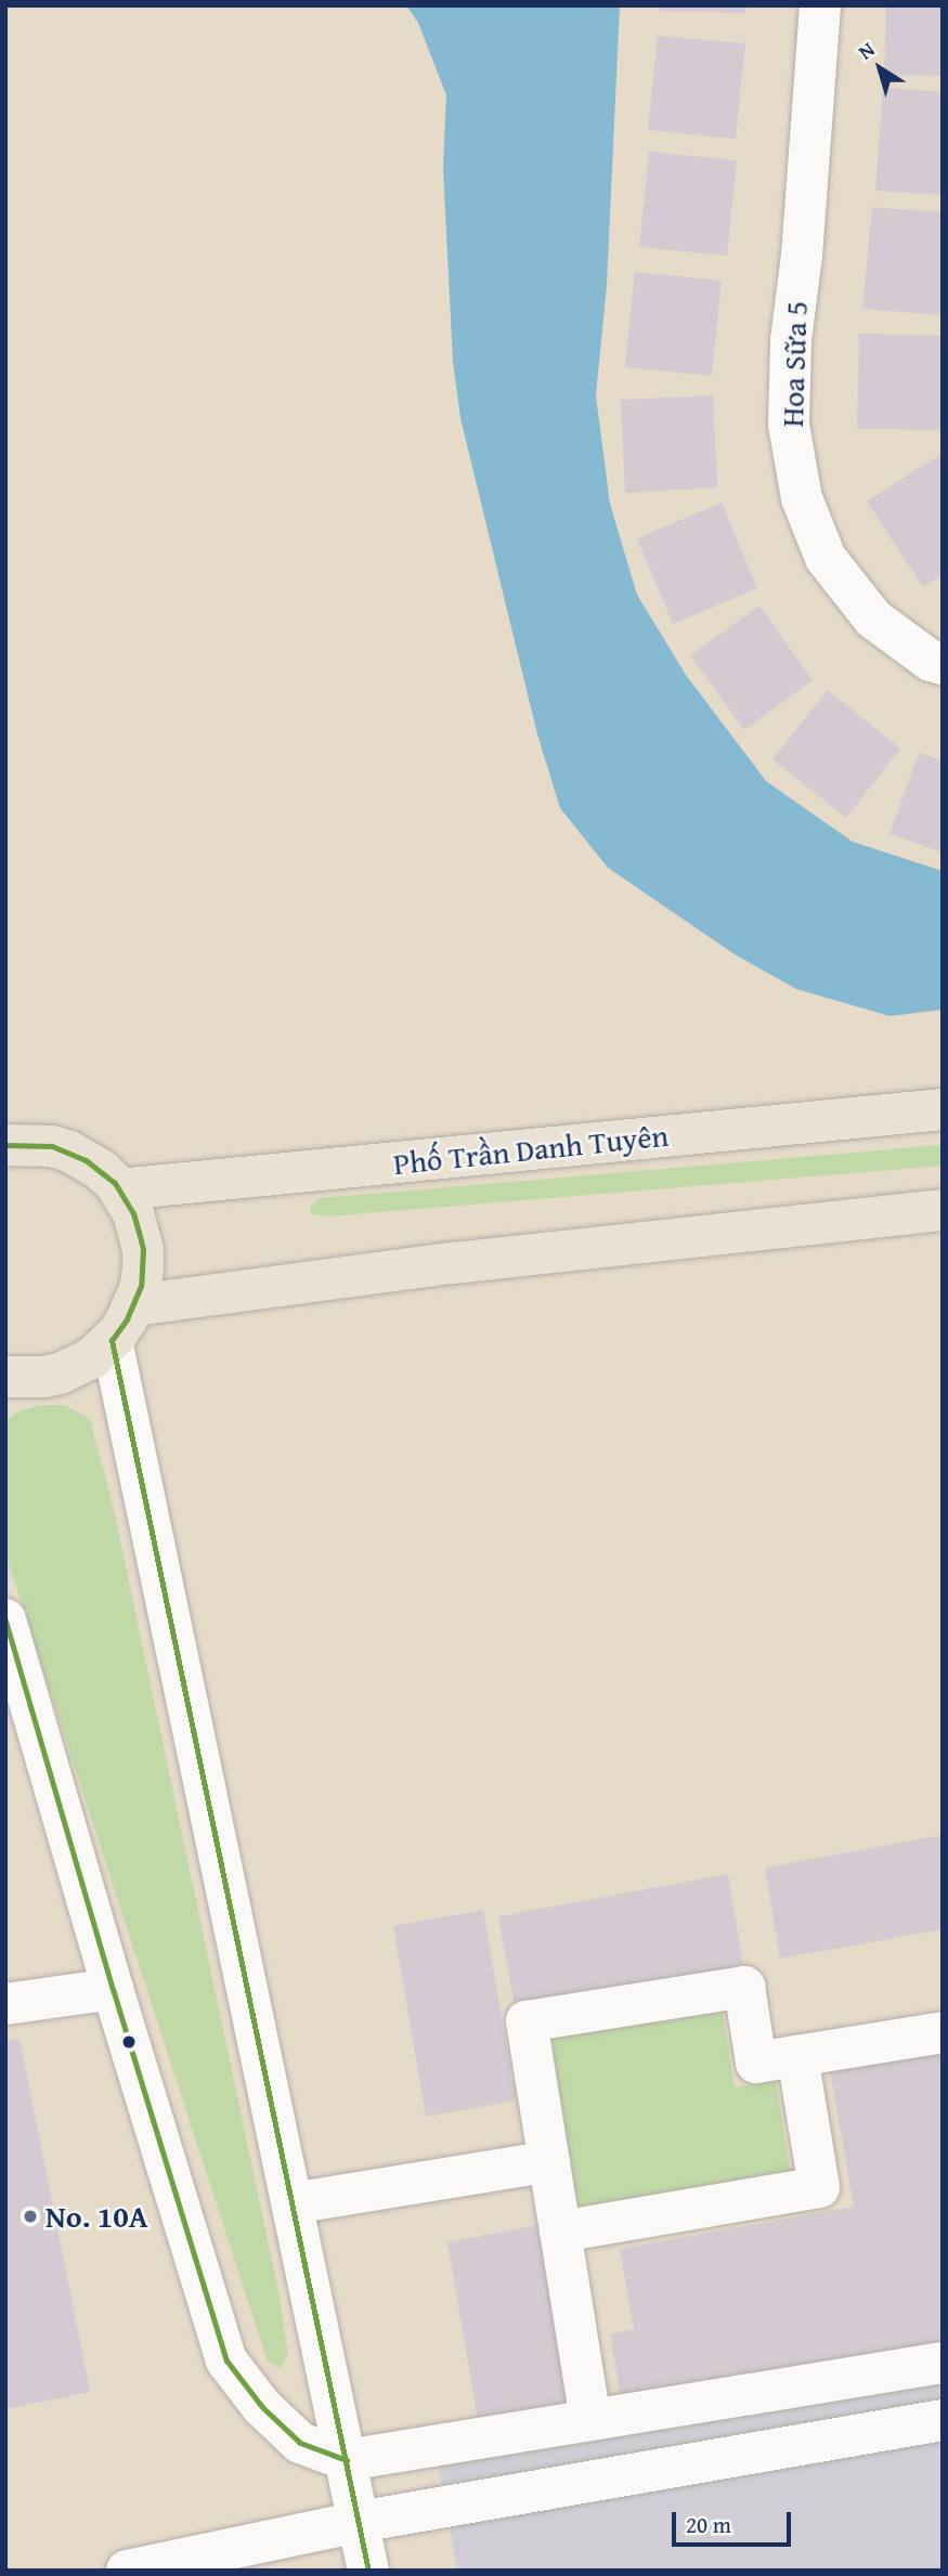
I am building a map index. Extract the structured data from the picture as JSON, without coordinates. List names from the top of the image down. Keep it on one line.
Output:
{"streets":{"main road":["Phố Trần Danh Tuyên"],"street":["Hoa Sữa 5"]},"places":["No. 10A"],"scale_bar":"20 m","north":"top left"}
